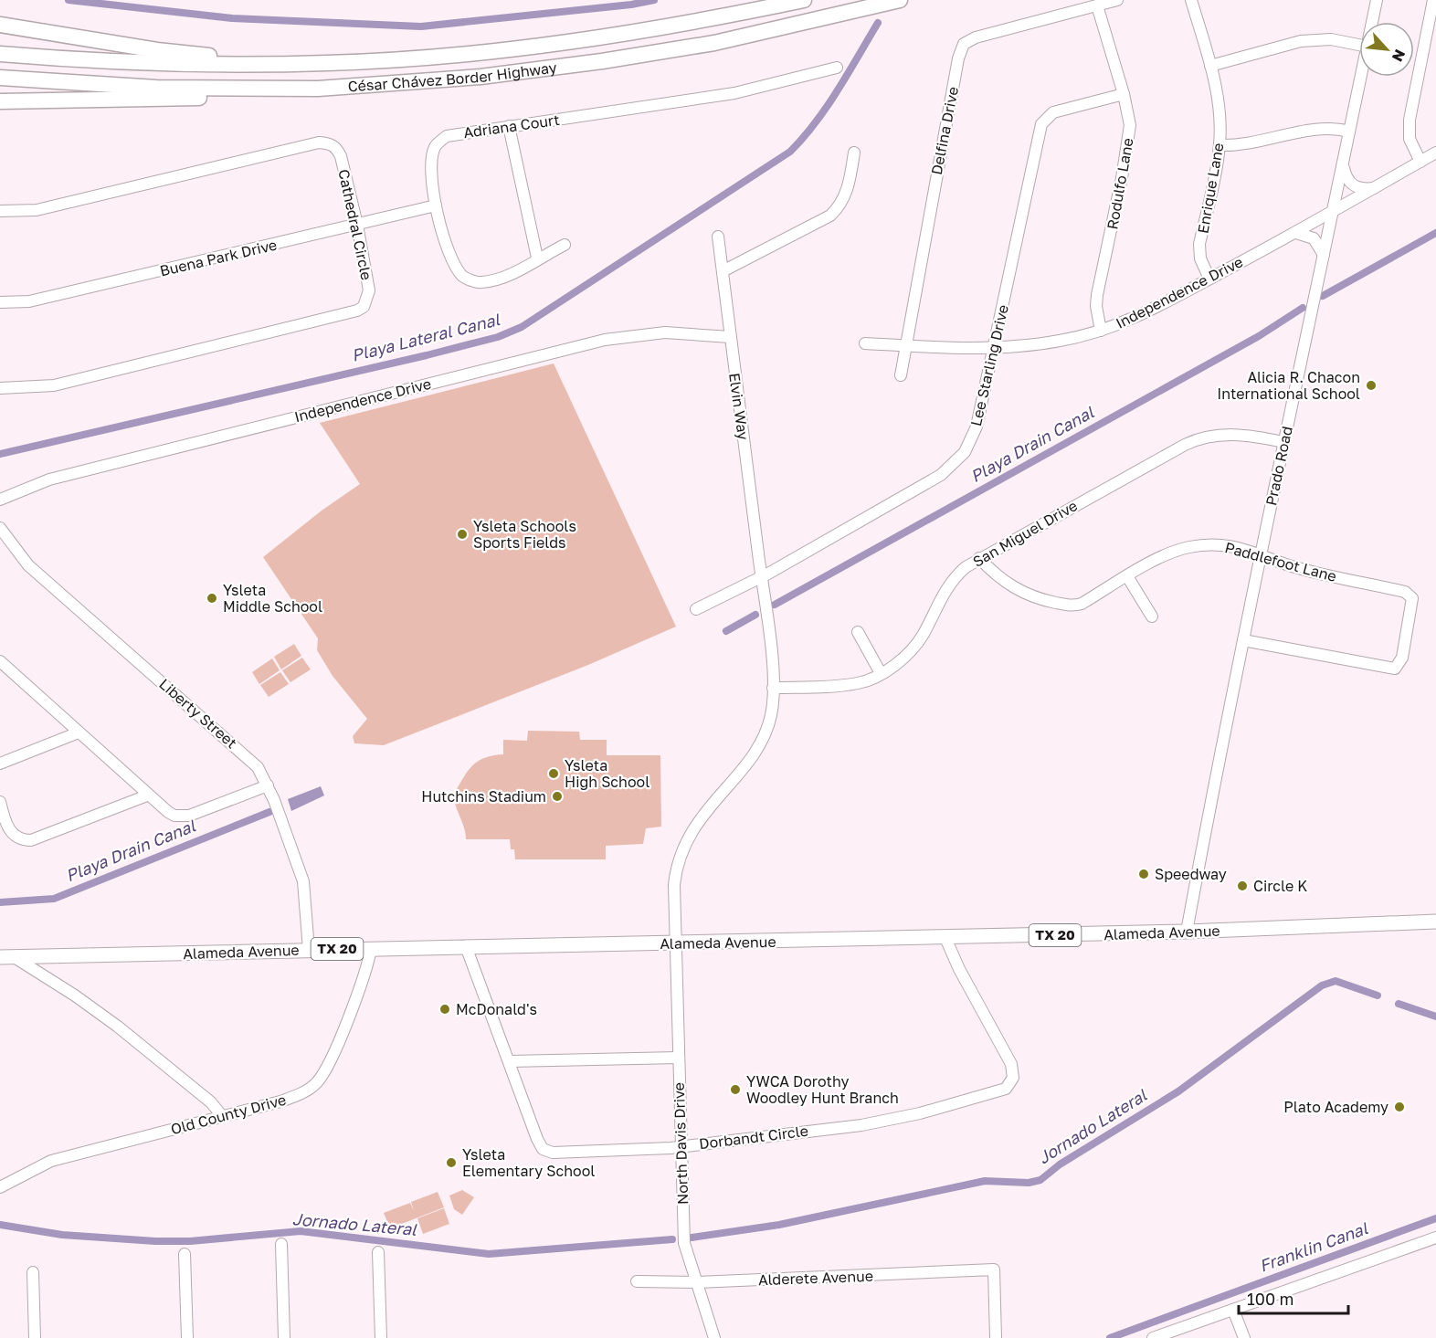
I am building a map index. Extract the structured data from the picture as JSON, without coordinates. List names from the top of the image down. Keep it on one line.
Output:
{"streets":{"highway":["César Chávez Border Highway"],"main road":["Alameda Avenue","TX 20"],"street":["Adriana Court","Delfina Drive","Rodulfo Lane","Enrique Lane","Cathedral Circle","Buena Park Drive","Independence Drive","Lee Starling Drive","Elvin Way","Prado Road","San Miguel Drive","Paddlefoot Lane","Liberty Street","Old County Drive","Dorbandt Circle","North Davis Drive","Alderete Avenue"]},"crossings":[["Adriana Court","Buena Park Drive"],["Delfina Drive","Rodulfo Lane"],["Delfina Drive","Independence Drive"],["Rodulfo Lane","Independence Drive"],["Rodulfo Lane","Lee Starling Drive"],["Enrique Lane","Independence Drive"],["Cathedral Circle","Buena Park Drive"],["Independence Drive","Lee Starling Drive"],["Independence Drive","Elvin Way"],["Independence Drive","Prado Road"],["Lee Starling Drive","Elvin Way"],["Elvin Way","San Miguel Drive"],["Elvin Way","North Davis Drive"],["Prado Road","San Miguel Drive"],["Prado Road","Paddlefoot Lane"],["Prado Road","Alameda Avenue"],["San Miguel Drive","Paddlefoot Lane"],["San Miguel Drive","North Davis Drive"],["Liberty Street","Alameda Avenue"],["Alameda Avenue","Old County Drive"],["Alameda Avenue","Dorbandt Circle"],["Alameda Avenue","North Davis Drive"],["Dorbandt Circle","North Davis Drive"],["North Davis Drive","Alderete Avenue"]],"water":["Playa Lateral Canal","Playa Drain Canal","Jornado Lateral","Franklin Canal"],"places":["Alicia R. Chacon International School","Ysleta Schools Sports Fields","Ysleta Middle School","Ysleta High School","Hutchins Stadium","Speedway","Circle K","McDonald's","YWCA Dorothy Woodley Hunt Branch","Plato Academy","Ysleta Elementary School"],"scale_bar":"100 m","north":"bottom right"}
